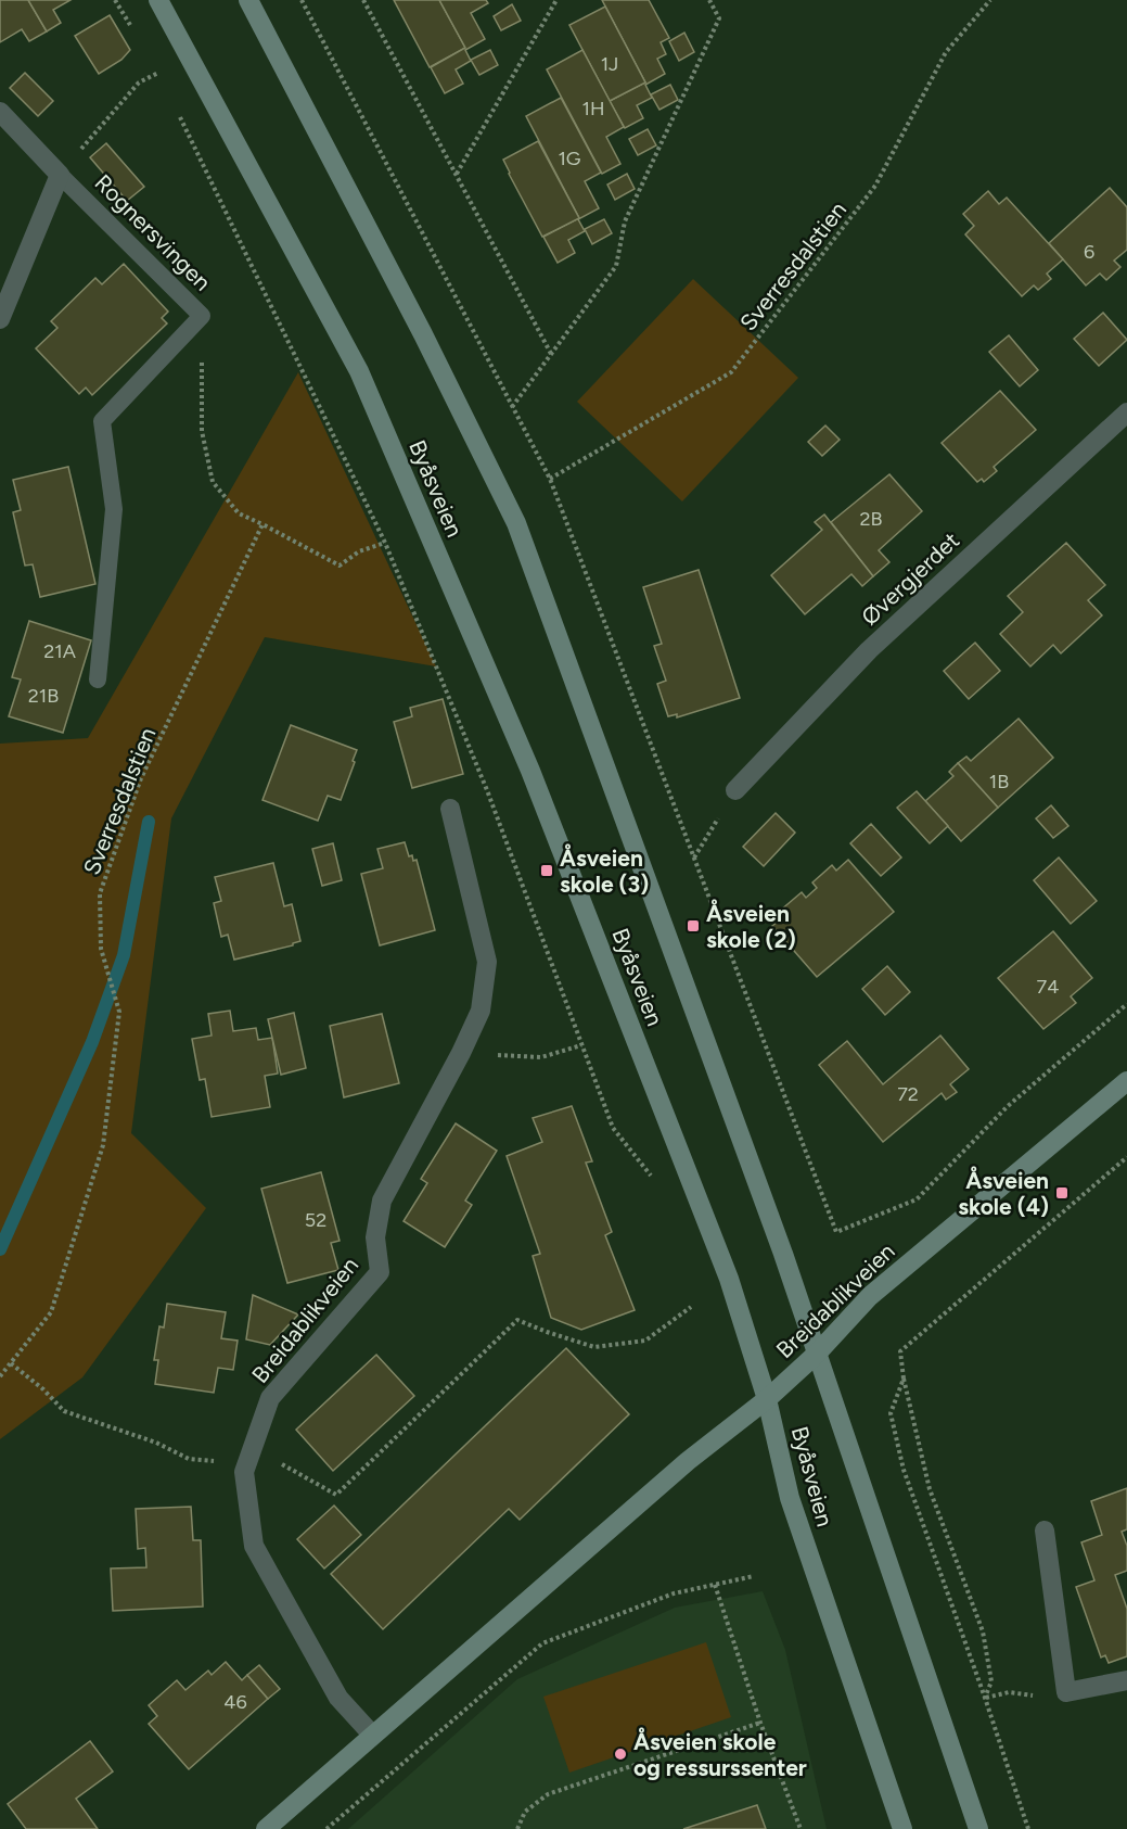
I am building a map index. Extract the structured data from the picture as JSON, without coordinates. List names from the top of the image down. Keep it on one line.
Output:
{"streets":{"main road":["Byåsveien","Breidablikveien"],"street":["Rognersvingen","Øvergjerdet"],"path":["Sverresdalstien"]},"crossings":[["Byåsveien","Breidablikveien"]],"places":{"transit":["Åsveien skole (3)","Åsveien skole (2)","Åsveien skole (4)"],"other":["Åsveien skole og ressurssenter"]},"house_numbers":["1J","1H","1G","6","2B","21A","21B","1B","74","72","52","46"]}
